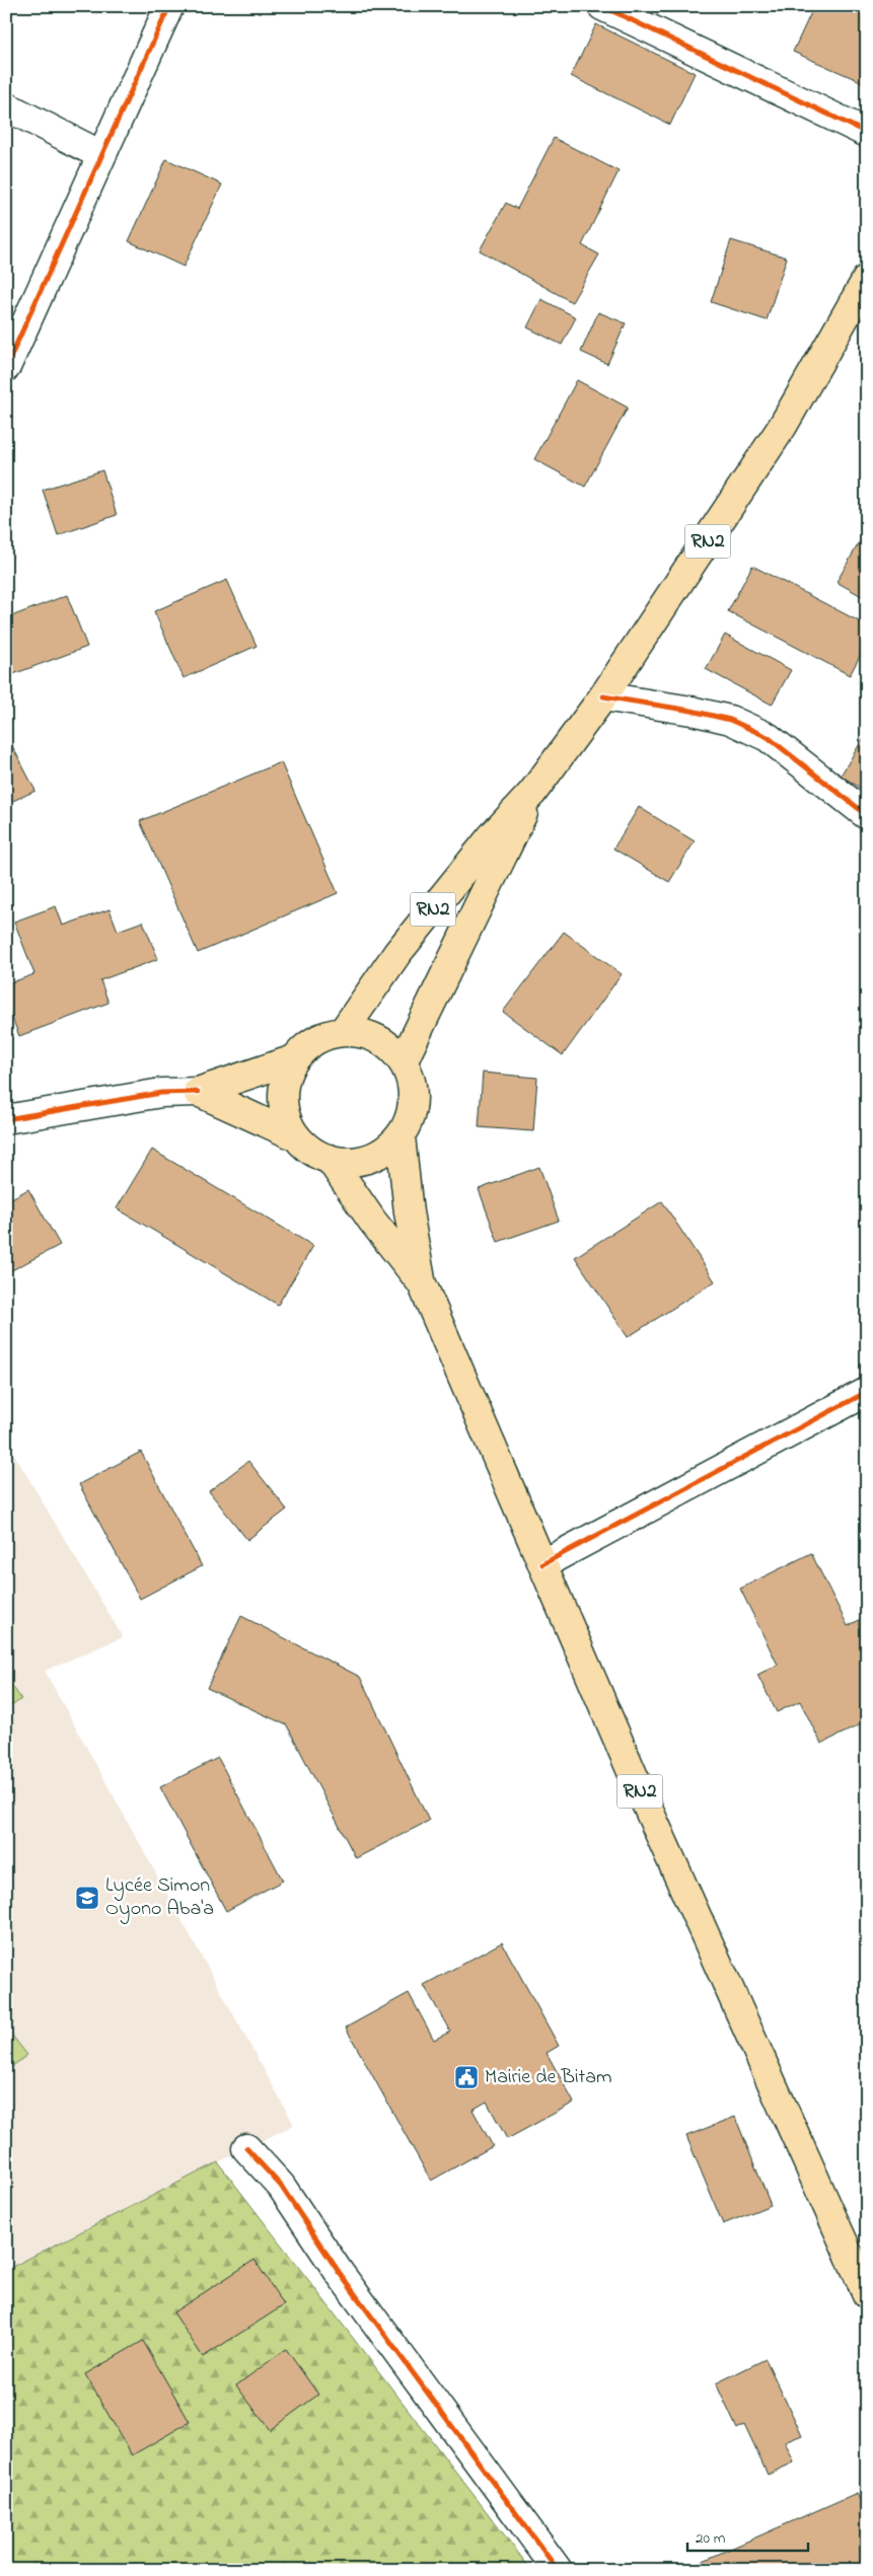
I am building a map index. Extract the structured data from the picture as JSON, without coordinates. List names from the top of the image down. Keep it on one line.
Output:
{"streets":{"highway":["RN2"]},"places":{"school or university":["Lycée Simon Oyono Aba'a"],"public building":["Mairie de Bitam"]},"scale_bar":"20 m"}
